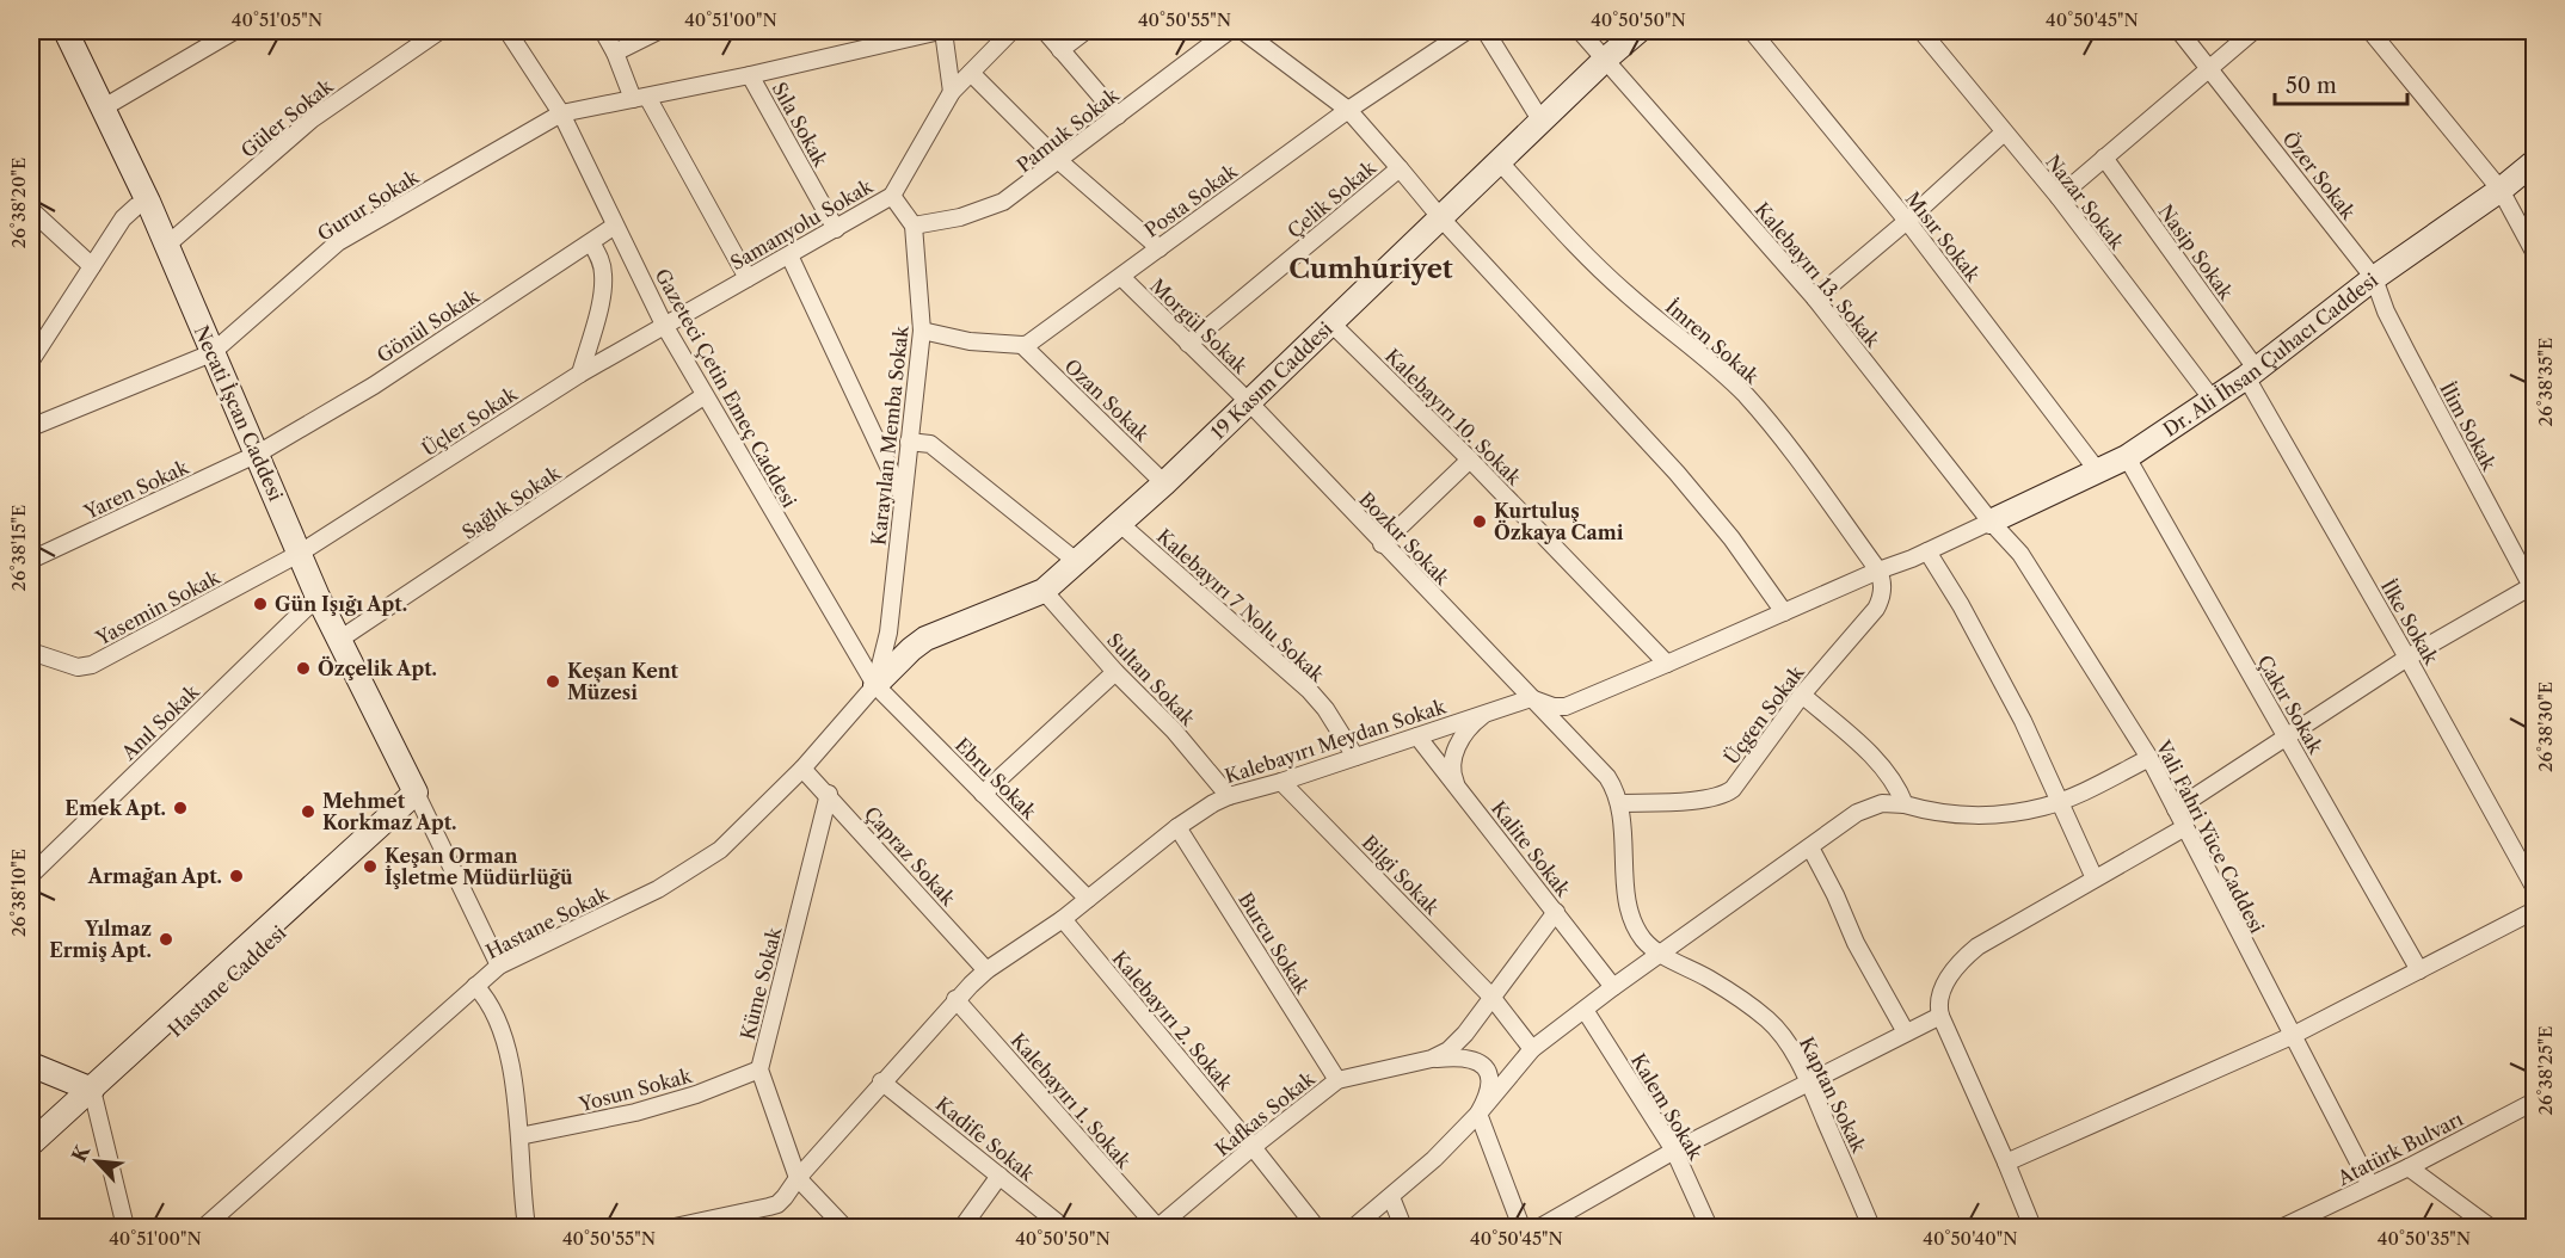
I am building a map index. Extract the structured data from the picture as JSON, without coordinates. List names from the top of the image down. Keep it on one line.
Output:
{"streets":{"street":["Güler Sokak","Sıla Sokak","Pamuk Sokak","Özer Sokak","Çelik Sokak","Posta Sokak","Nazar Sokak","Gurur Sokak","Samanyolu Sokak","Mısır Sokak","Nasip Sokak","Kalebayırı 13. Sokak","Gönül Sokak","Morgül Sokak","İmren Sokak","Dr. Ali İhsan Çuhacı Caddesi","19 Kasım Caddesi","Gazeteci Çetin Emeç Caddesi","Ozan Sokak","Necati İşcan Caddesi","Kalebayırı 10. Sokak","Üçler Sokak","İlim Sokak","Karayılan Memba Sokak","Yaren Sokak","Sağlık Sokak","Bozkır Sokak","Kalebayırı 7 Nolu Sokak","Yasemin Sokak","İlke Sokak","Sultan Sokak","Çakır Sokak","Üçgen Sokak","Anıl Sokak","Kalebayırı Meydan Sokak","Ebru Sokak","Vali Fahri Yüce Caddesi","Kalite Sokak","Çapraz Sokak","Bilgi Sokak","Hastane Sokak","Burcu Sokak","Hastane Caddesi","Küme Sokak","Kalebayırı 2. Sokak","Yosun Sokak","Kaptan Sokak","Kalebayırı 1. Sokak","Kalem Sokak","Kafkas Sokak","Kadife Sokak","Atatürk Bulvarı"]},"crossings":[["Güler Sokak","Necati İşcan Caddesi"],["Sıla Sokak","Gurur Sokak"],["Sıla Sokak","Samanyolu Sokak"],["Pamuk Sokak","Karayılan Memba Sokak"],["Özer Sokak","Dr. Ali İhsan Çuhacı Caddesi"],["Özer Sokak","İlim Sokak"],["Çelik Sokak","Morgül Sokak"],["Posta Sokak","Morgül Sokak"],["Posta Sokak","Ozan Sokak"],["Nazar Sokak","Dr. Ali İhsan Çuhacı Caddesi"],["Gurur Sokak","Gazeteci Çetin Emeç Caddesi"],["Gurur Sokak","Necati İşcan Caddesi"],["Samanyolu Sokak","Gazeteci Çetin Emeç Caddesi"],["Samanyolu Sokak","Üçler Sokak"],["Mısır Sokak","Dr. Ali İhsan Çuhacı Caddesi"],["Nasip Sokak","Dr. Ali İhsan Çuhacı Caddesi"],["Nasip Sokak","İlke Sokak"],["Kalebayırı 13. Sokak","Dr. Ali İhsan Çuhacı Caddesi"],["Kalebayırı 13. Sokak","19 Kasım Caddesi"],["Kalebayırı 13. Sokak","Vali Fahri Yüce Caddesi"],["Gönül Sokak","Gazeteci Çetin Emeç Caddesi"],["Gönül Sokak","Necati İşcan Caddesi"],["Gönül Sokak","Yaren Sokak"],["Morgül Sokak","19 Kasım Caddesi"],["Morgül Sokak","Bozkır Sokak"],["İmren Sokak","19 Kasım Caddesi"],["İmren Sokak","Üçgen Sokak"],["Dr. Ali İhsan Çuhacı Caddesi","İlim Sokak"],["Dr. Ali İhsan Çuhacı Caddesi","İlke Sokak"],["Dr. Ali İhsan Çuhacı Caddesi","Çakır Sokak"],["Dr. Ali İhsan Çuhacı Caddesi","Vali Fahri Yüce Caddesi"],["19 Kasım Caddesi","Gazeteci Çetin Emeç Caddesi"],["19 Kasım Caddesi","Ozan Sokak"],["19 Kasım Caddesi","Kalebayırı 10. Sokak"],["19 Kasım Caddesi","Karayılan Memba Sokak"],["19 Kasım Caddesi","Bozkır Sokak"],["19 Kasım Caddesi","Kalebayırı 7 Nolu Sokak"],["19 Kasım Caddesi","Sultan Sokak"],["19 Kasım Caddesi","Ebru Sokak"],["19 Kasım Caddesi","Hastane Sokak"],["Gazeteci Çetin Emeç Caddesi","Üçler Sokak"],["Gazeteci Çetin Emeç Caddesi","Karayılan Memba Sokak"],["Gazeteci Çetin Emeç Caddesi","Sağlık Sokak"],["Gazeteci Çetin Emeç Caddesi","Ebru Sokak"],["Gazeteci Çetin Emeç Caddesi","Hastane Sokak"],["Necati İşcan Caddesi","Üçler Sokak"],["Necati İşcan Caddesi","Yaren Sokak"],["Necati İşcan Caddesi","Sağlık Sokak"],["Necati İşcan Caddesi","Yasemin Sokak"],["Necati İşcan Caddesi","Anıl Sokak"],["Necati İşcan Caddesi","Hastane Caddesi"],["Üçler Sokak","Yasemin Sokak"],["Karayılan Memba Sokak","Ebru Sokak"],["Karayılan Memba Sokak","Hastane Sokak"],["Bozkır Sokak","Üçgen Sokak"],["Bozkır Sokak","Kalebayırı Meydan Sokak"],["Kalebayırı 7 Nolu Sokak","Kalebayırı Meydan Sokak"],["Sultan Sokak","Kalebayırı Meydan Sokak"],["Kalebayırı Meydan Sokak","Ebru Sokak"],["Kalebayırı Meydan Sokak","Kalite Sokak"],["Kalebayırı Meydan Sokak","Çapraz Sokak"],["Kalebayırı Meydan Sokak","Bilgi Sokak"],["Kalebayırı Meydan Sokak","Burcu Sokak"],["Kalebayırı Meydan Sokak","Küme Sokak"],["Kalebayırı Meydan Sokak","Kalebayırı 2. Sokak"],["Kalebayırı Meydan Sokak","Kalebayırı 1. Sokak"],["Kalebayırı Meydan Sokak","Kadife Sokak"],["Ebru Sokak","Hastane Sokak"],["Vali Fahri Yüce Caddesi","Atatürk Bulvarı"],["Kalite Sokak","Kafkas Sokak"],["Çapraz Sokak","Hastane Sokak"],["Çapraz Sokak","Küme Sokak"],["Bilgi Sokak","Kafkas Sokak"],["Burcu Sokak","Kafkas Sokak"],["Küme Sokak","Yosun Sokak"],["Kalebayırı 2. Sokak","Kafkas Sokak"],["Kalebayırı 1. Sokak","Kafkas Sokak"]],"districts":["Cumhuriyet"],"places":["Kurtuluş Özkaya Cami","Gün Işığı Apt.","Özçelik Apt.","Keşan Kent Müzesi","Emek Apt.","Mehmet Korkmaz Apt.","Keşan Orman İşletme Müdürlüğü","Armağan Apt.","Yılmaz Ermiş Apt."],"scale_bar":"50 m","north":"top left","coordinates":["40°51'05\"N","40°51'00\"N","40°50'55\"N","40°50'50\"N","40°50'45\"N","26°38'20\"E","26°38'35\"E","26°38'15\"E","26°38'30\"E","26°38'10\"E","26°38'25\"E","40°50'40\"N","40°50'35\"N"]}
